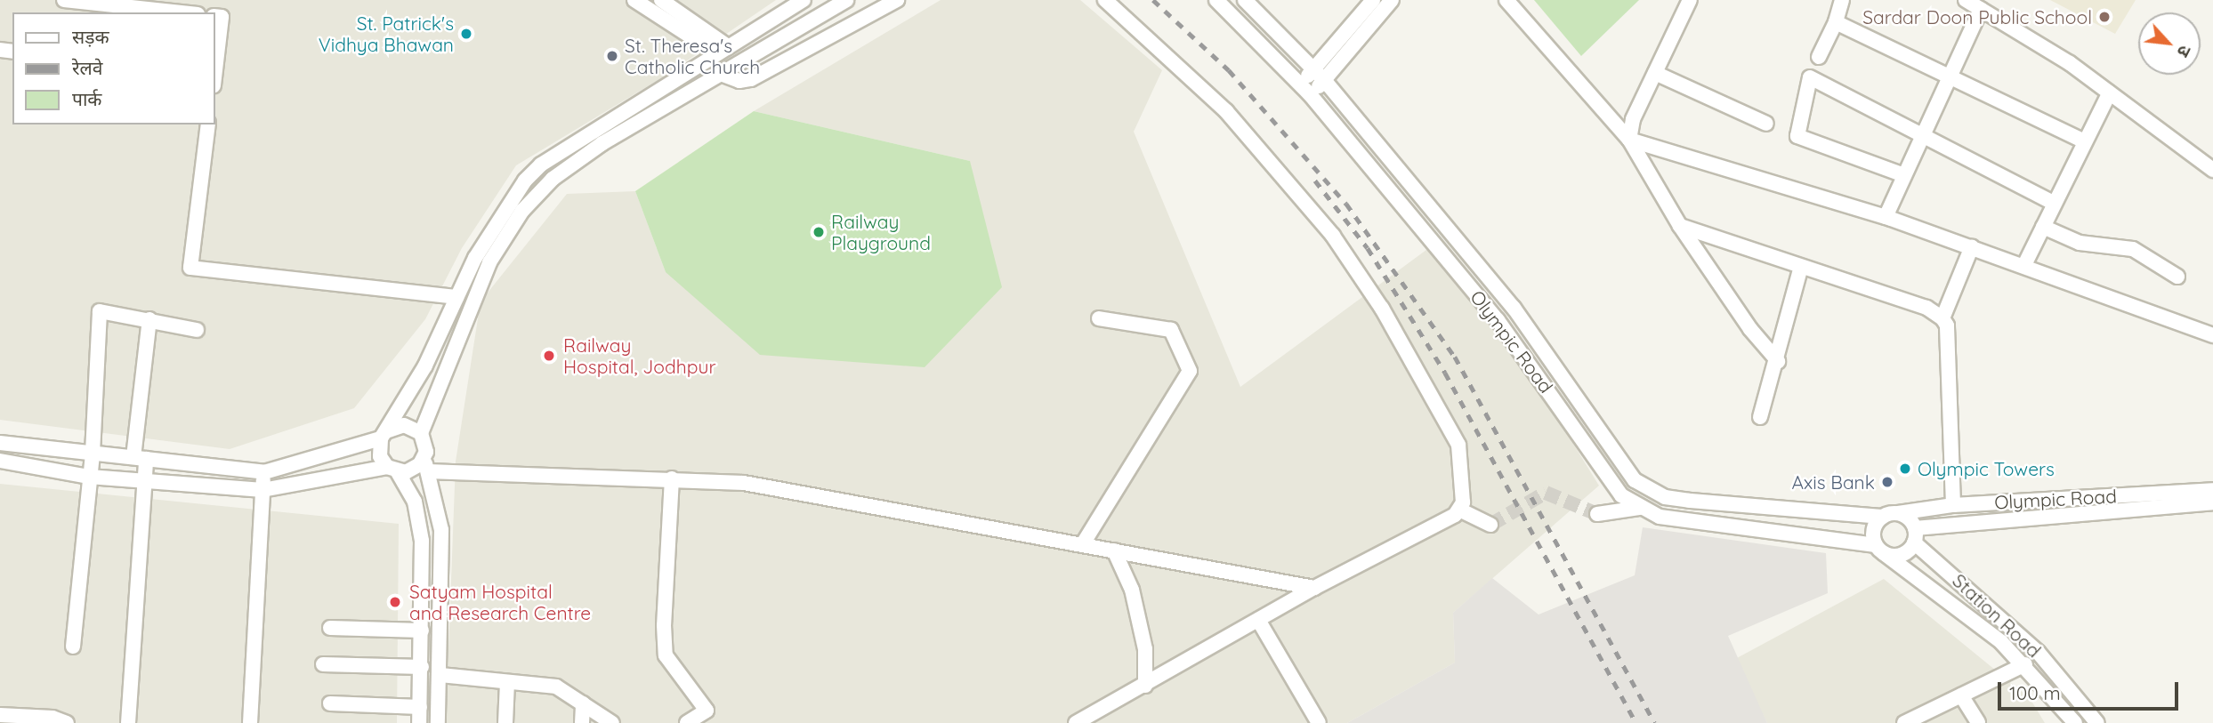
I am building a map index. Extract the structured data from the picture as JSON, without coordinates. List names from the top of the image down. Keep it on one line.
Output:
{"streets":{"street":["Olympic Road","Station Road"]},"crossings":[["Olympic Road","Station Road"]],"places":["Sardar Doon Public School","St. Patrick's Vidhya Bhawan","St. Theresa's Catholic Church","Railway Playground","Railway Hospital, Jodhpur","Olympic Towers","Axis Bank","Satyam Hospital and Research Centre"],"legend":["सड़क","रेलवे","पार्क"],"scale_bar":"100 m","north":"bottom right"}
